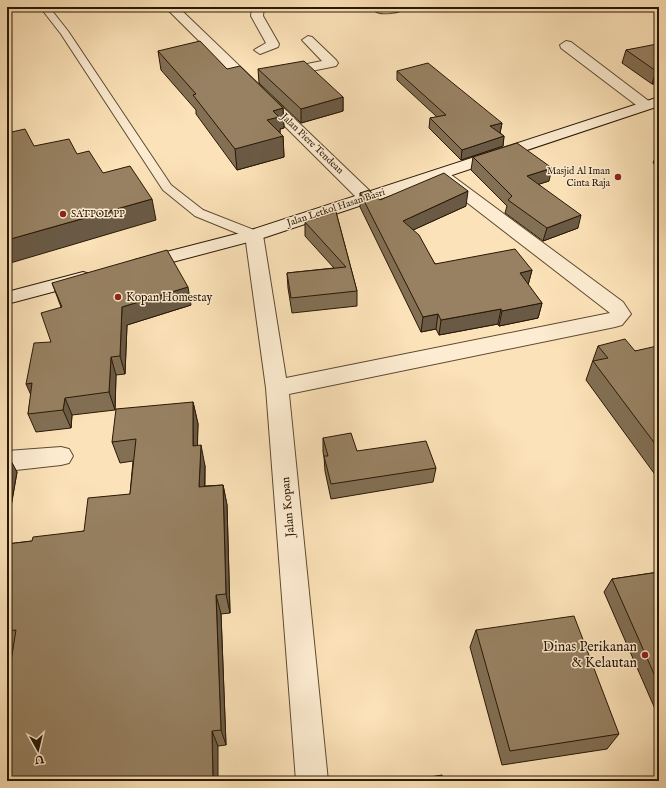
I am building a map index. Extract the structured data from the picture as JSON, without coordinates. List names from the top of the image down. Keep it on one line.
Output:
{"streets":{"street":["Jalan Piere Tendean","Jalan Letkol Hasan Basri","Jalan Kopan"]},"crossings":[["Jalan Piere Tendean","Jalan Letkol Hasan Basri"],["Jalan Letkol Hasan Basri","Jalan Kopan"]],"places":["Masjid Al Iman Cinta Raja","SATPOL PP","Kopan Homestay","Dinas Perikanan & Kelautan"],"north":"bottom"}
